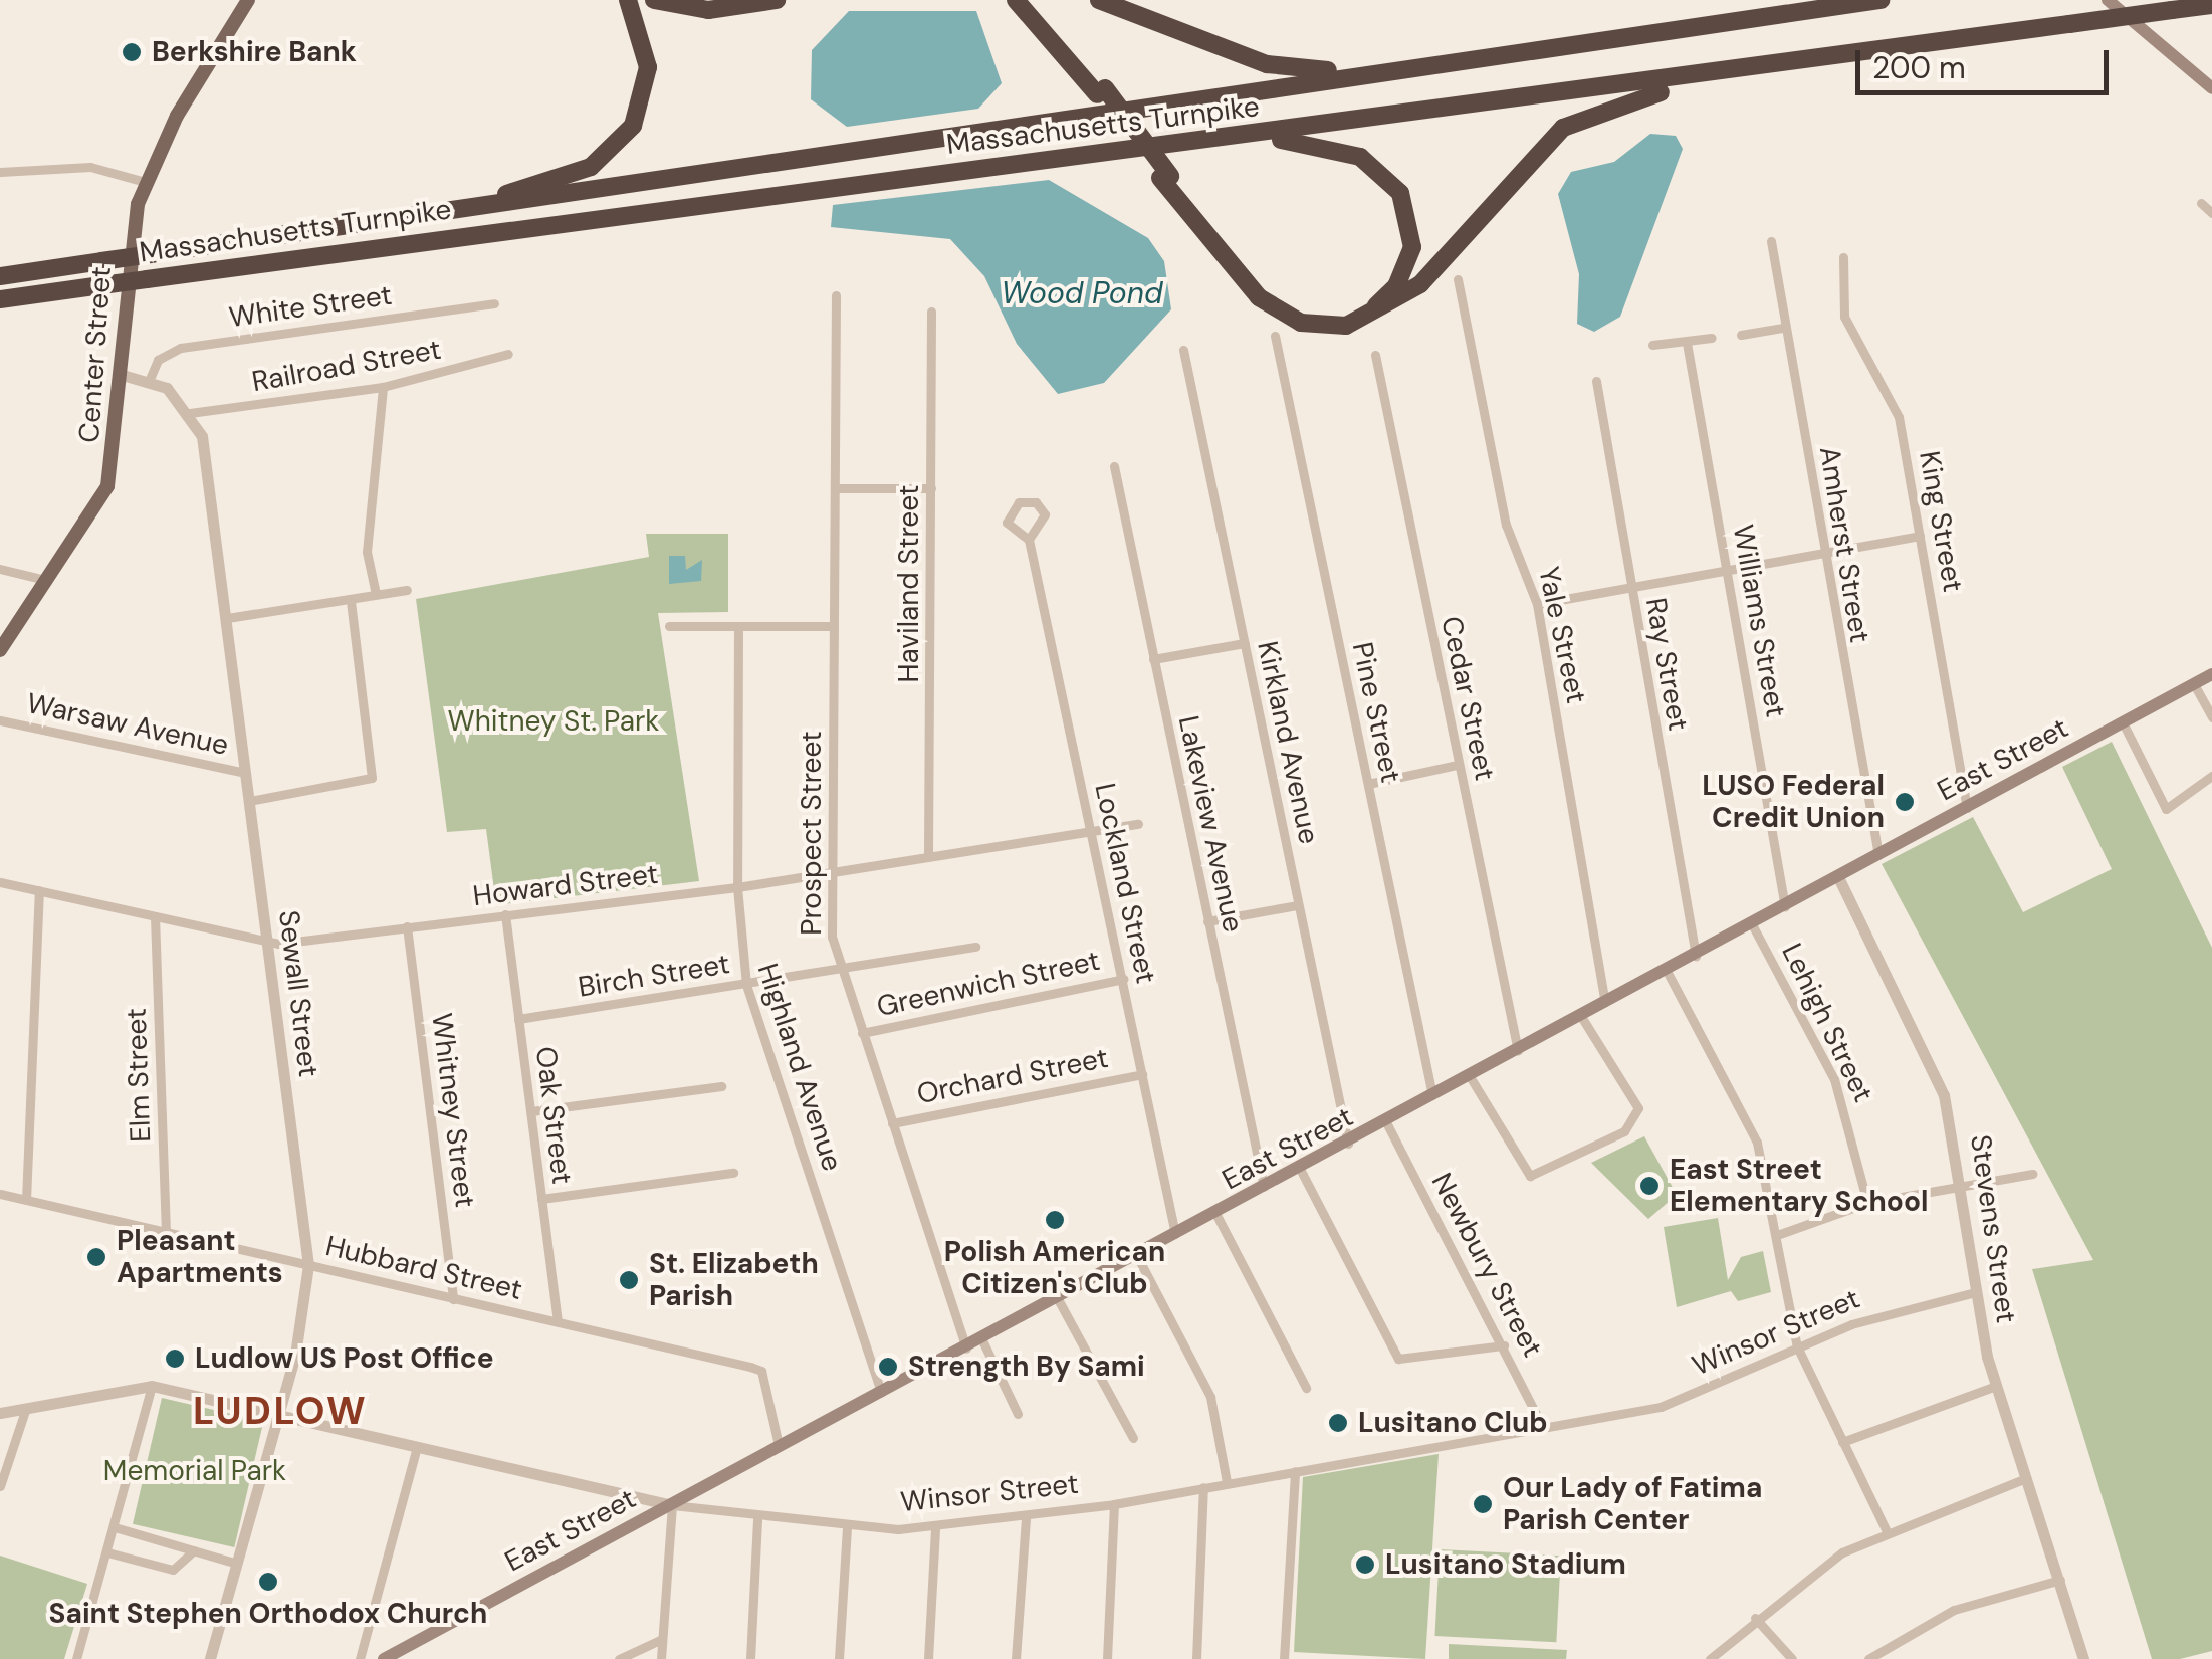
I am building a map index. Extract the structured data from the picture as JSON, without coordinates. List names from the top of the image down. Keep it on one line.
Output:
{"streets":{"highway":["Massachusetts Turnpike"],"main road":["Center Street","East Street"],"street":["White Street","Railroad Street","King Street","Amherst Street","Haviland Street","Williams Street","Yale Street","Ray Street","Cedar Street","Pine Street","Warsaw Avenue","Kirkland Avenue","Lakeview Avenue","Prospect Street","Lockland Street","Howard Street","Birch Street","Greenwich Street","Sewall Street","Lehigh Street","Highland Avenue","Elm Street","Orchard Street","Whitney Street","Oak Street","Stevens Street","Newbury Street","Hubbard Street","Winsor Street"]},"crossings":[["Railroad Street","Sewall Street"],["King Street","East Street"],["Amherst Street","East Street"],["Haviland Street","Howard Street"],["Williams Street","East Street"],["Yale Street","East Street"],["Ray Street","East Street"],["Cedar Street","East Street"],["Pine Street","East Street"],["Warsaw Avenue","Sewall Street"],["Kirkland Avenue","East Street"],["East Street","Lakeview Avenue"],["East Street","Prospect Street"],["East Street","Lockland Street"],["East Street","Lehigh Street"],["East Street","Highland Avenue"],["East Street","Stevens Street"],["East Street","Newbury Street"],["East Street","Hubbard Street"],["East Street","Winsor Street"],["Prospect Street","Howard Street"],["Prospect Street","Birch Street"],["Prospect Street","Greenwich Street"],["Prospect Street","Orchard Street"],["Lockland Street","Howard Street"],["Lockland Street","Greenwich Street"],["Lockland Street","Orchard Street"],["Howard Street","Sewall Street"],["Howard Street","Highland Avenue"],["Howard Street","Elm Street"],["Howard Street","Whitney Street"],["Howard Street","Oak Street"],["Birch Street","Highland Avenue"],["Birch Street","Oak Street"],["Sewall Street","Hubbard Street"],["Sewall Street","Winsor Street"],["Elm Street","Hubbard Street"],["Whitney Street","Hubbard Street"],["Oak Street","Hubbard Street"],["Stevens Street","Winsor Street"],["Newbury Street","Winsor Street"]],"districts":["LUDLOW"],"water":["Wood Pond"],"parks":["Whitney St. Park","Memorial Park"],"places":["Berkshire Bank","LUSO Federal Credit Union","East Street Elementary School","Polish American Citizen's Club","Pleasant Apartments","St. Elizabeth Parish","Ludlow US Post Office","Strength By Sami","Lusitano Club","Our Lady of Fatima Parish Center","Lusitano Stadium","Saint Stephen Orthodox Church"],"scale_bar":"200 m"}
